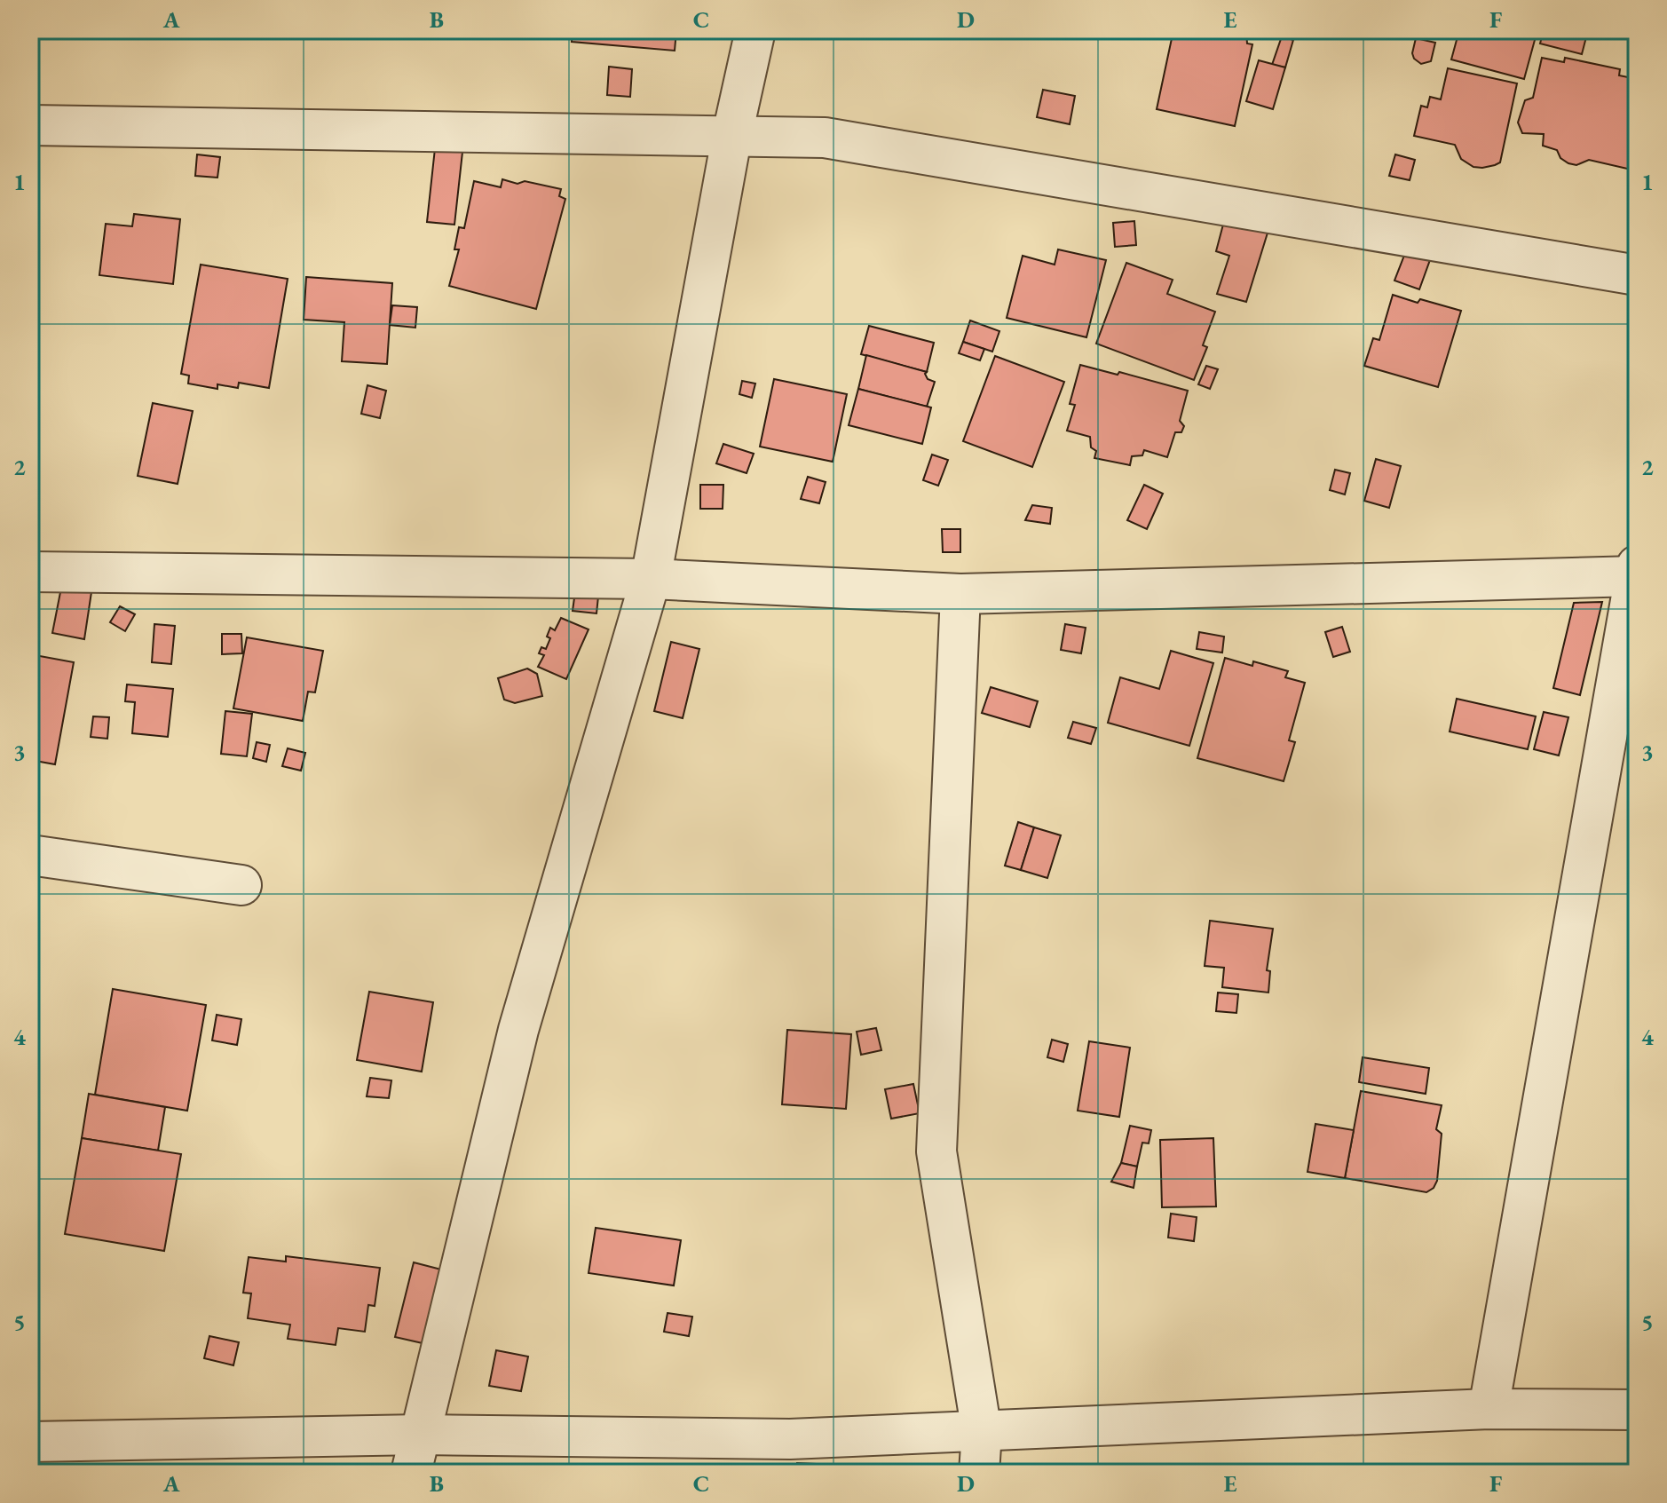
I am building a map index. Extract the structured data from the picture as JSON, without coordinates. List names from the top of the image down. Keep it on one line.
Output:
{"grid":{"columns":["A","B","C","D","E","F"],"rows":["1","2","3","4","5"]}}
